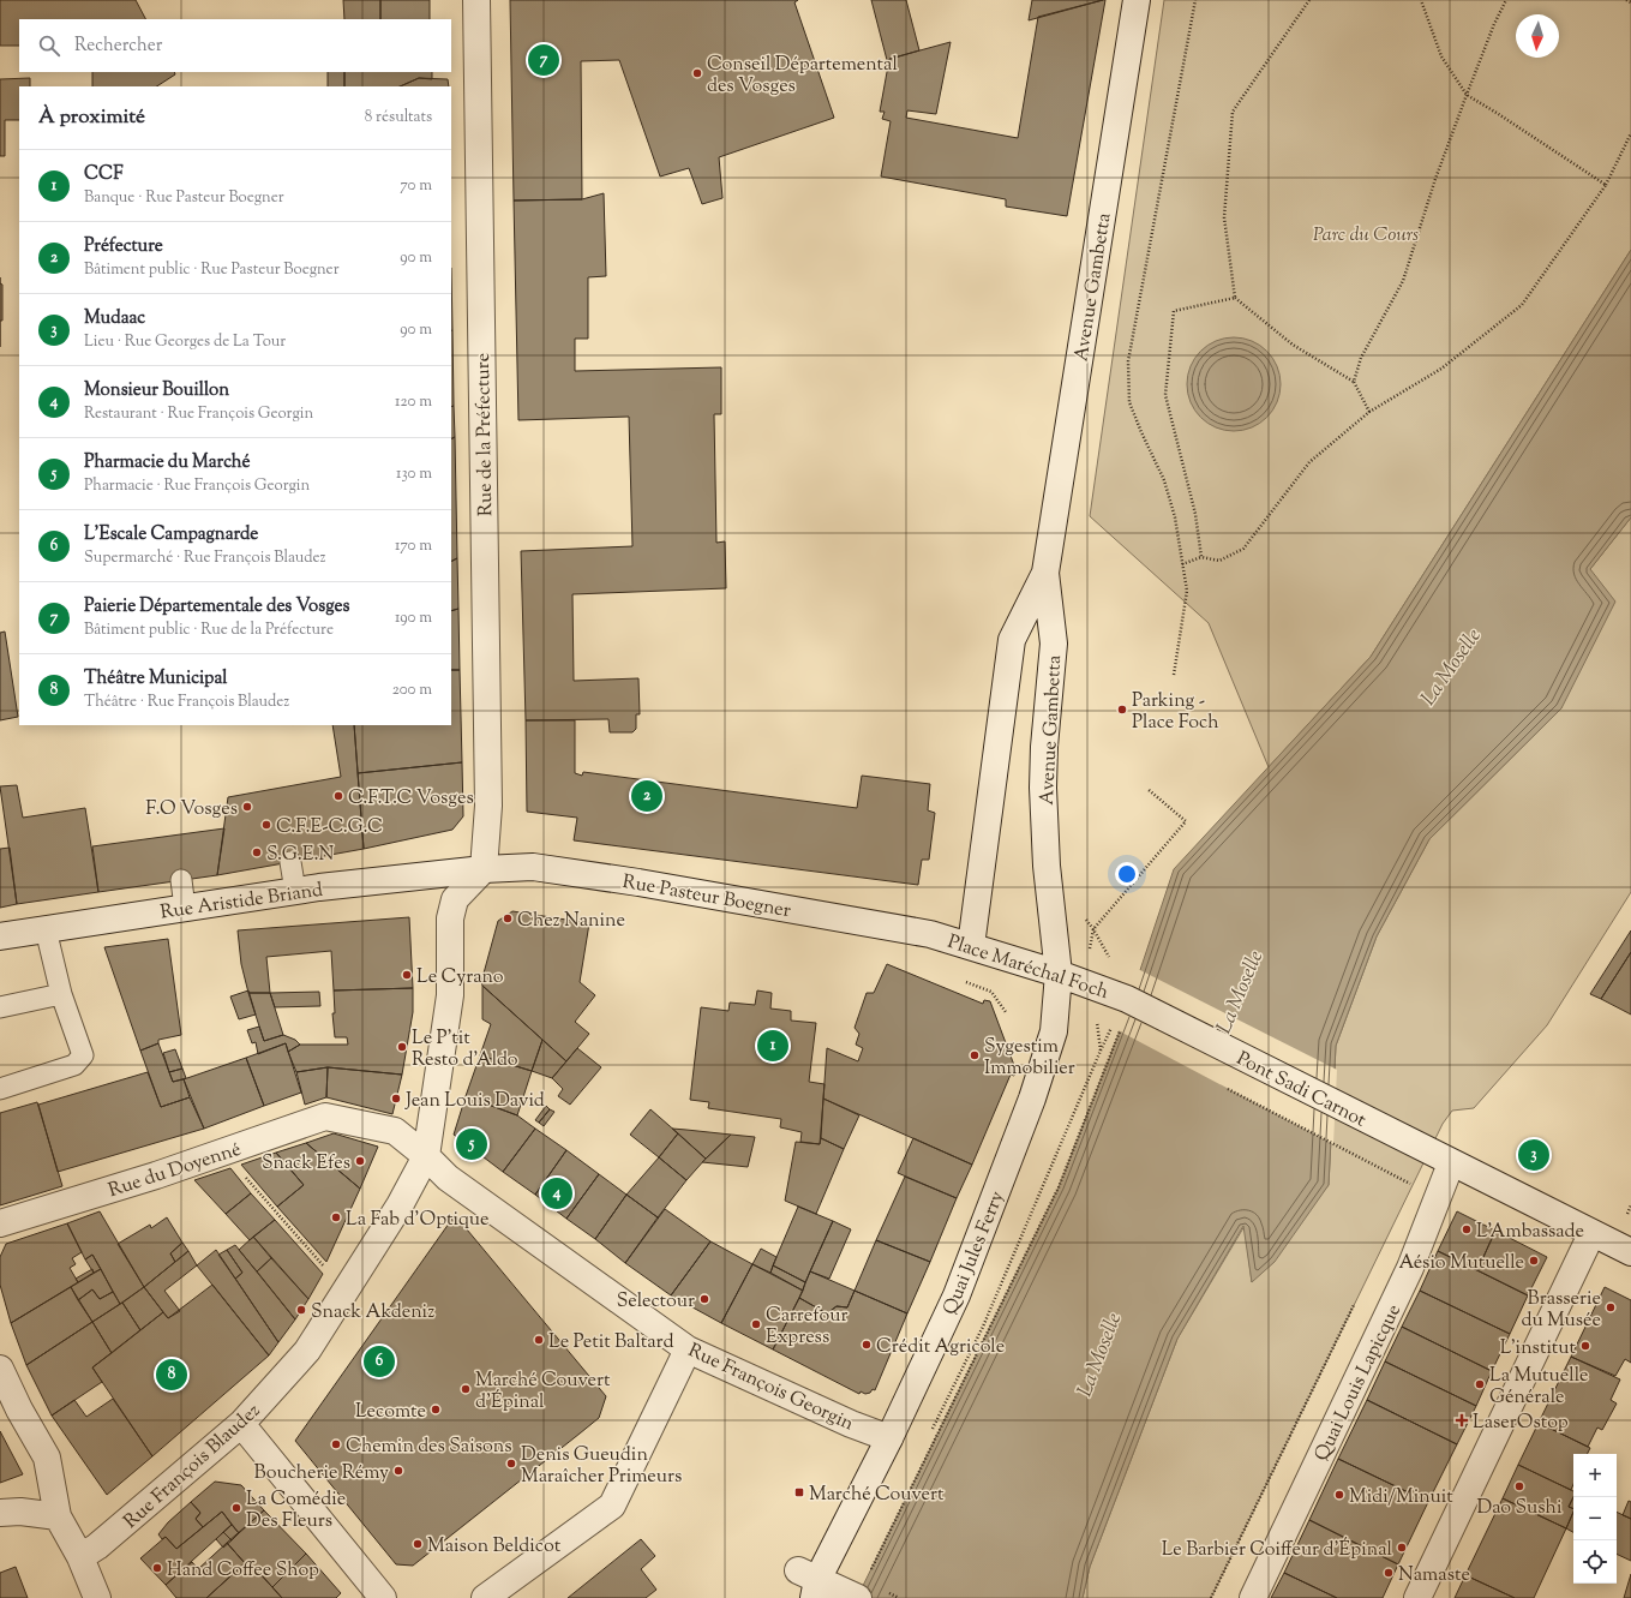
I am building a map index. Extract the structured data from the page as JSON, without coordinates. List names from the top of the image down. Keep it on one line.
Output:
{"streets":{"street":["Avenue Gambetta","Rue de la Préfecture","Rue Pasteur Boegner","Rue Aristide Briand","Place Maréchal Foch","Pont Sadi Carnot","Rue du Doyenné","Quai Jules Ferry","Quai Louis Lapicque","Rue François Georgin","Rue François Blaudez"]},"crossings":[["Avenue Gambetta","Place Maréchal Foch"],["Avenue Gambetta","Quai Jules Ferry"],["Rue de la Préfecture","Rue Pasteur Boegner"],["Rue de la Préfecture","Rue Aristide Briand"],["Rue de la Préfecture","Rue François Blaudez"],["Rue Pasteur Boegner","Rue Aristide Briand"],["Rue Pasteur Boegner","Place Maréchal Foch"],["Rue Pasteur Boegner","Rue François Blaudez"],["Rue Aristide Briand","Rue François Blaudez"],["Place Maréchal Foch","Pont Sadi Carnot"],["Place Maréchal Foch","Quai Jules Ferry"],["Pont Sadi Carnot","Quai Louis Lapicque"],["Rue du Doyenné","Rue François Georgin"],["Rue du Doyenné","Rue François Blaudez"],["Quai Jules Ferry","Rue François Georgin"],["Rue François Georgin","Rue François Blaudez"]],"water":["La Moselle"],"parks":["Parc du Cours"],"places":{"other":["Conseil Départemental des Vosges","Parking - Place Foch","C.F.T.C Vosges","F.O Vosges","C.F.E-C.G.C","S.G.E.N","Chez Nanine","Le Cyrano","Le P'tit Resto d'Aldo","Sygestim Immobilier","Jean Louis David","Snack Efes","La Fab d'Optique","L’Ambassade","Aésio Mutuelle","Selectour","Brasserie du Musée","Snack Akdeniz","Carrefour Express","Le Petit Baltard","Crédit Agricole","L’institut","La Mutuelle Générale","Marché Couvert d'Épinal","Lecomte","Chemin des Saisons","Denis Gueudin Maraîcher Primeurs","Boucherie Rémy","Dao Sushi","Midi/Minuit","La Comédie Des Fleurs","Maison Beldicot","Le Barbier Coiffeur d'Épinal","Hand Coffee Shop","Namaste"],"health":["LaserOstop"],"transit":["Marché Couvert"]},"north":"bottom","page":{"search":"Rechercher","pins":["7","2","1","5","3","4","6","8"],"heading":["À proximité","8 résultats"],"list":[{"mark":"1","name":"CCF","note":"Banque · Rue Pasteur Boegner","value":"70 m"},{"mark":"2","name":"Préfecture","note":"Bâtiment public · Rue Pasteur Boegner","value":"90 m"},{"mark":"3","name":"Mudaac","note":"Lieu · Rue Georges de La Tour","value":"90 m"},{"mark":"4","name":"Monsieur Bouillon","note":"Restaurant · Rue François Georgin","value":"120 m"},{"mark":"5","name":"Pharmacie du Marché","note":"Pharmacie · Rue François Georgin","value":"130 m"},{"mark":"6","name":"L'Escale Campagnarde","note":"Supermarché · Rue François Blaudez","value":"170 m"},{"mark":"7","name":"Paierie Départementale des Vosges","note":"Bâtiment public · Rue de la Préfecture","value":"190 m"},{"mark":"8","name":"Théâtre Municipal","note":"Théâtre · Rue François Blaudez","value":"200 m"}],"map_buttons":["+","−"]}}
